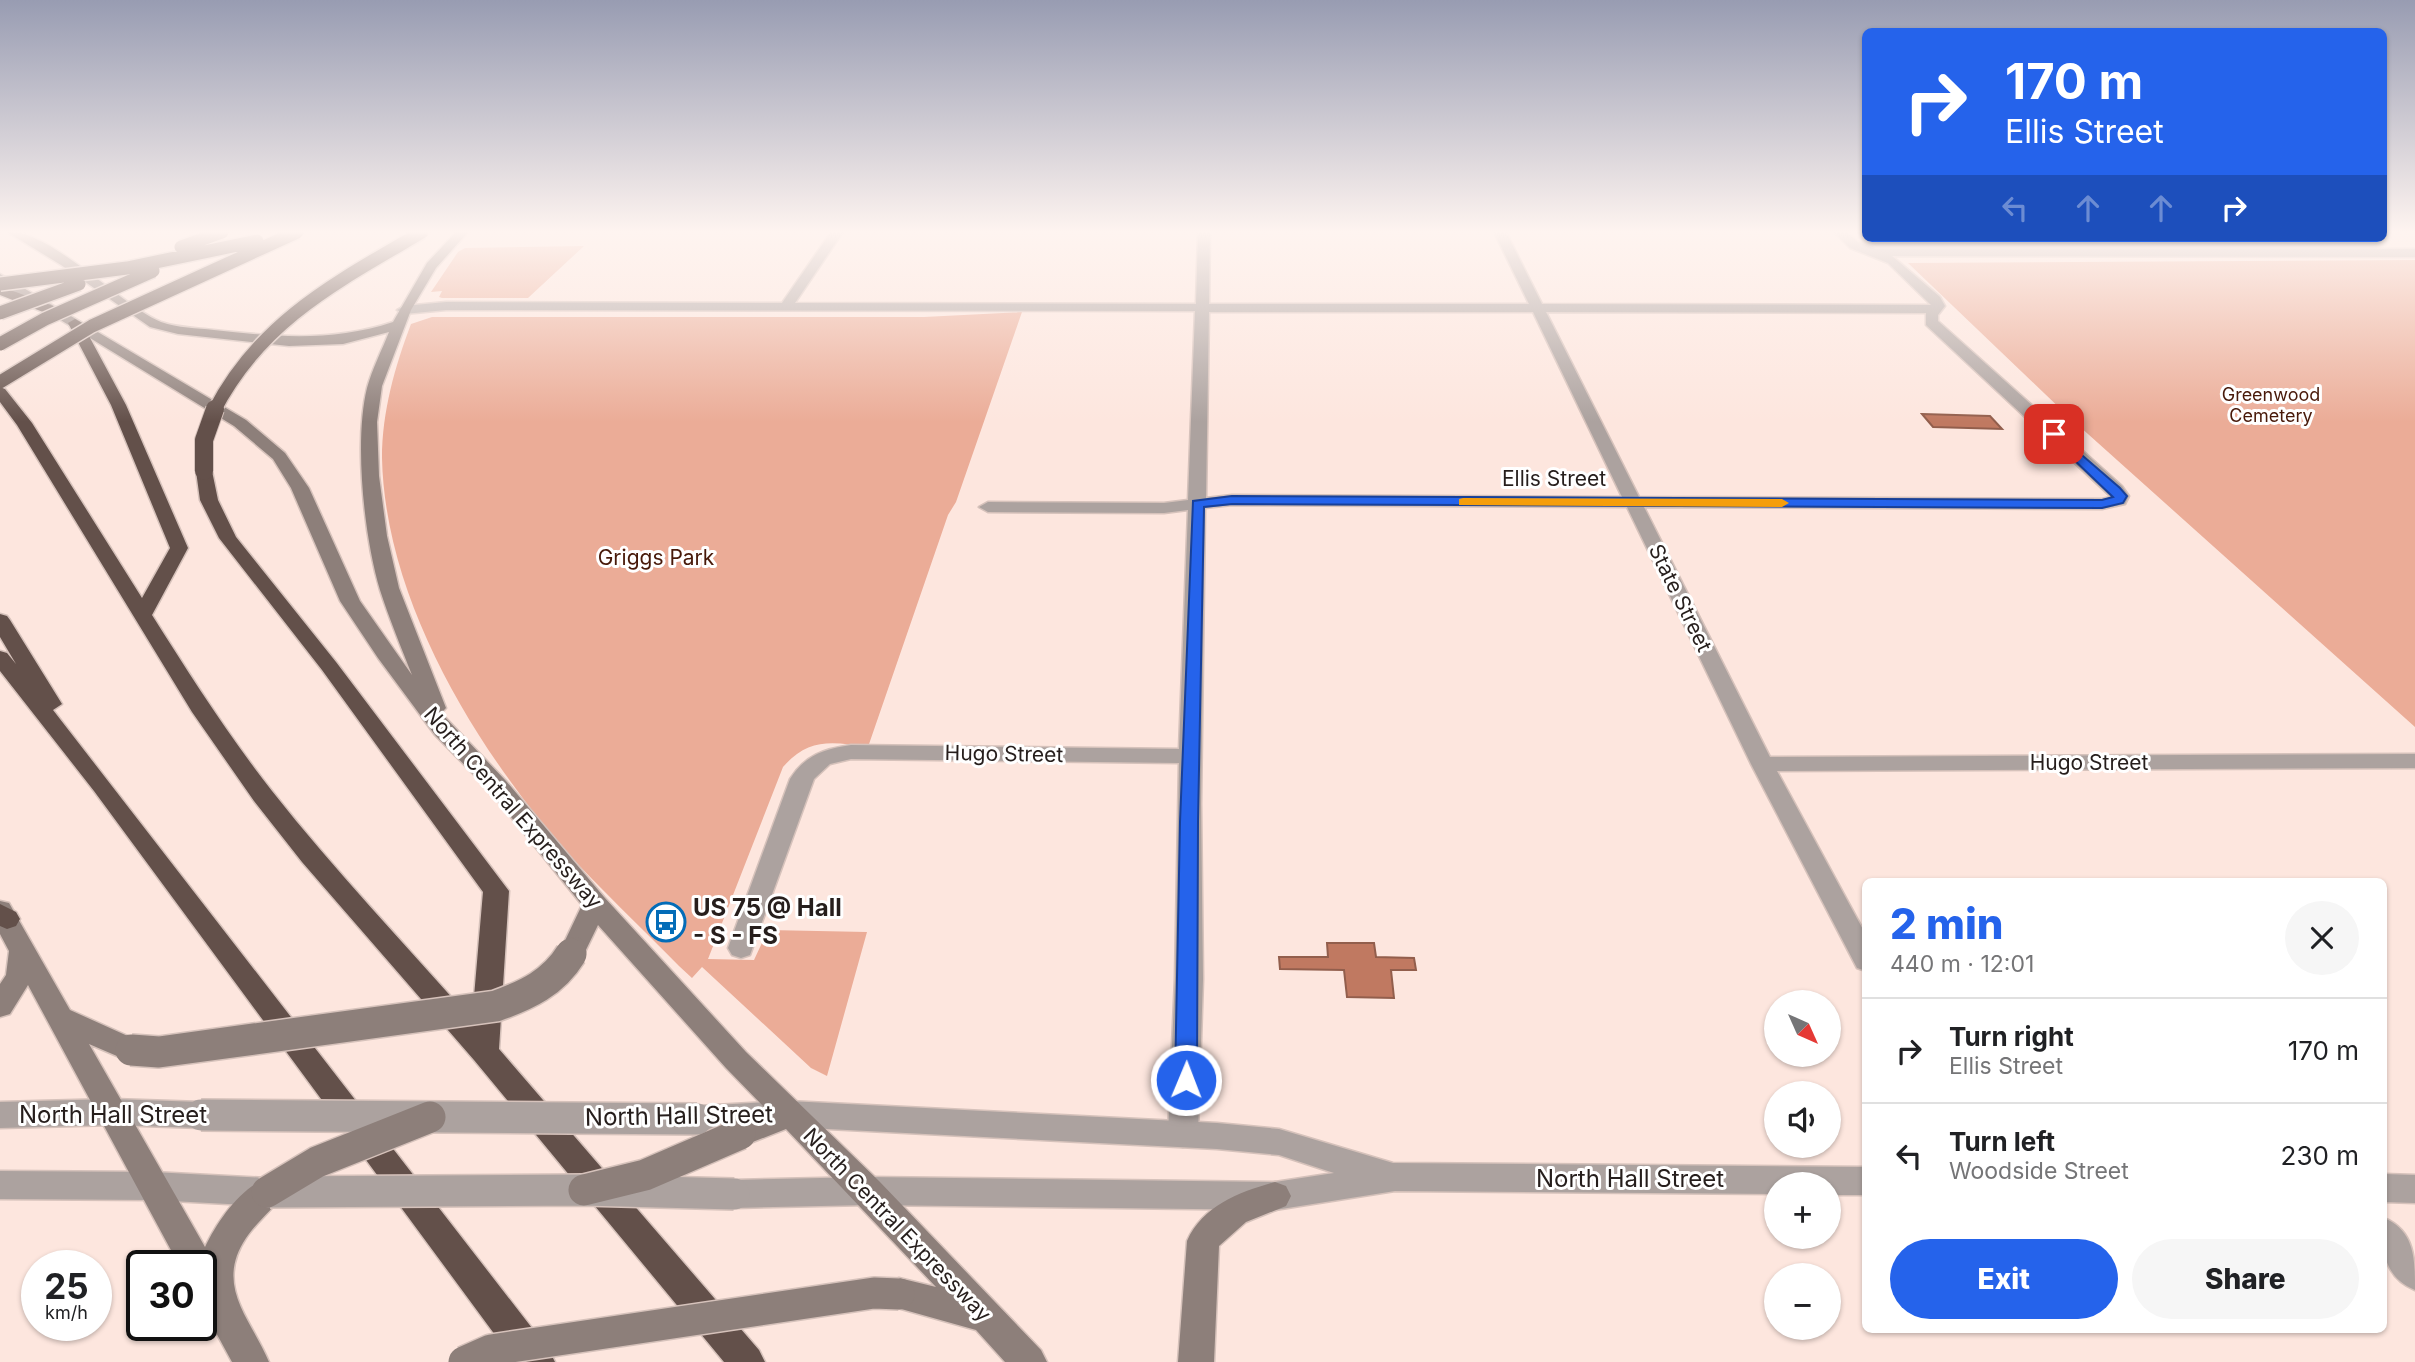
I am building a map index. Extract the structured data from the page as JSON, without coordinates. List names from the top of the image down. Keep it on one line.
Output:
{"streets":{"main road":["North Central Expressway"],"street":["Ellis Street","State Street","Hugo Street","North Hall Street"]},"crossings":[["Ellis Street","State Street"],["State Street","Hugo Street"],["North Central Expressway","North Hall Street"]],"parks":["Greenwood Cemetery","Griggs Park"],"places":{"bus stop":["US 75 @ Hall - S - FS"]},"north":"bottom right","page":{"turn":["170 m","Ellis Street"],"heading":["2 min","440 m · 12:01"],"map_buttons":["+","−"],"list":[{"name":"Turn right","note":"Ellis Street","value":"170 m"},{"name":"Turn left","note":"Woodside Street","value":"230 m"}],"buttons":["Exit","Share"],"speed":"25 km/h","limit":"30"}}
